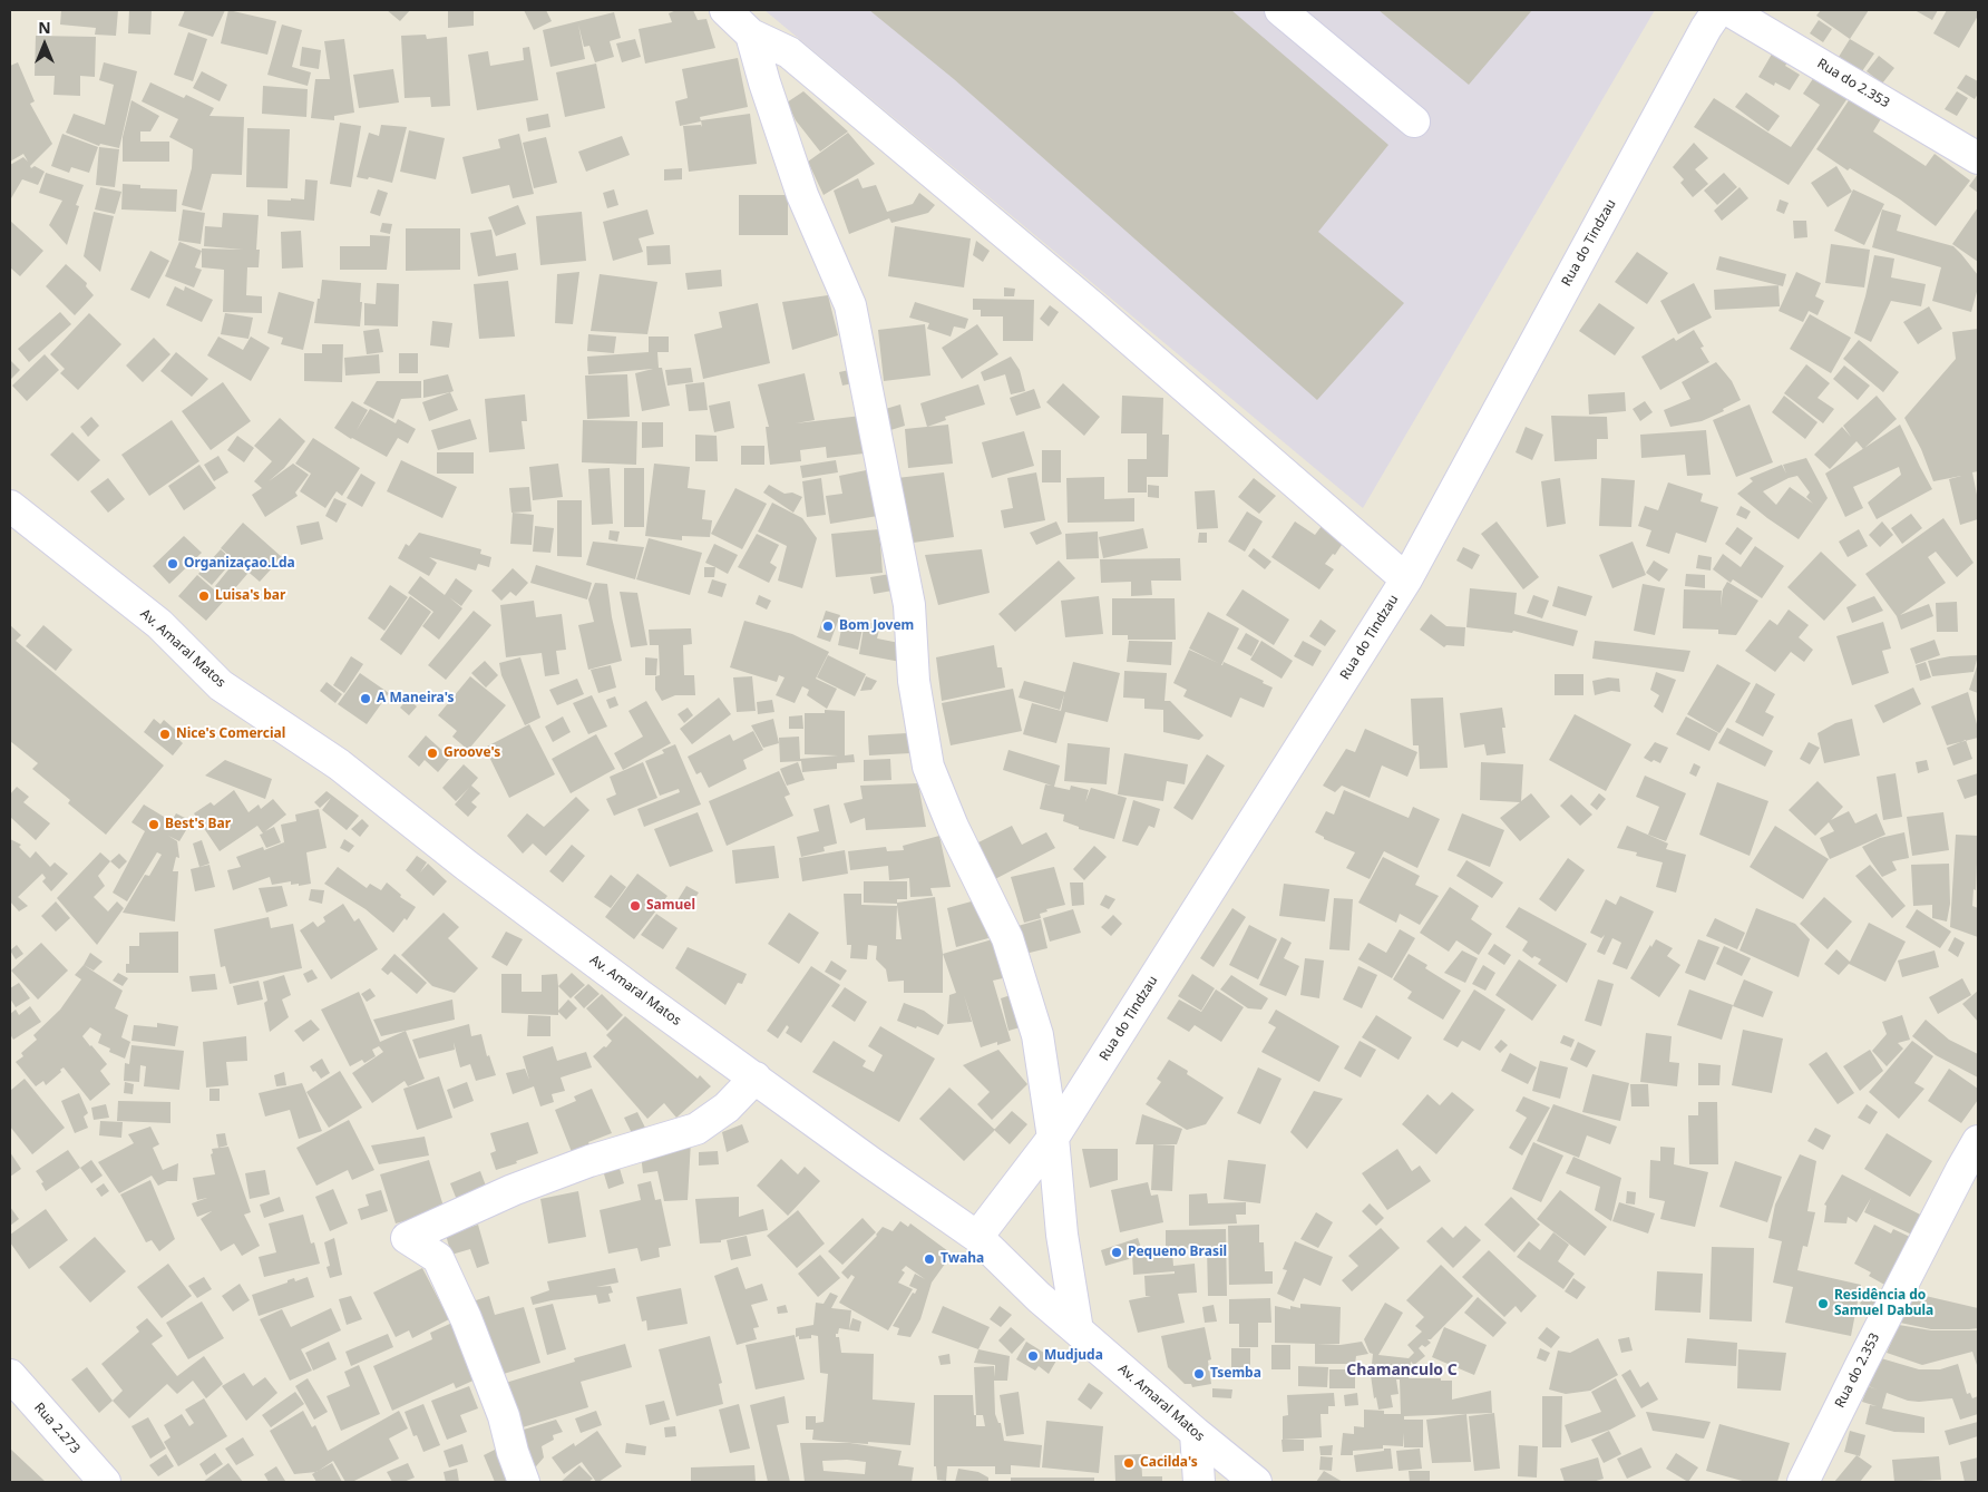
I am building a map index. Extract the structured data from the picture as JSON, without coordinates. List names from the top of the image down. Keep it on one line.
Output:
{"streets":{"street":["Rua do 2.353","Rua do Tindzau","Av. Amaral Matos","Rua 2.273"]},"crossings":[["Rua do Tindzau","Av. Amaral Matos"]],"districts":["Chamanculo C"],"places":["Organizaçao.Lda","Luisa's bar","Bom Jovem","A Maneira's","Nice's Comercial","Groove's","Best's Bar","Samuel","Pequeno Brasil","Twaha","Residência do Samuel Dabula","Mudjuda","Tsemba","Cacilda's"],"north":"top"}
